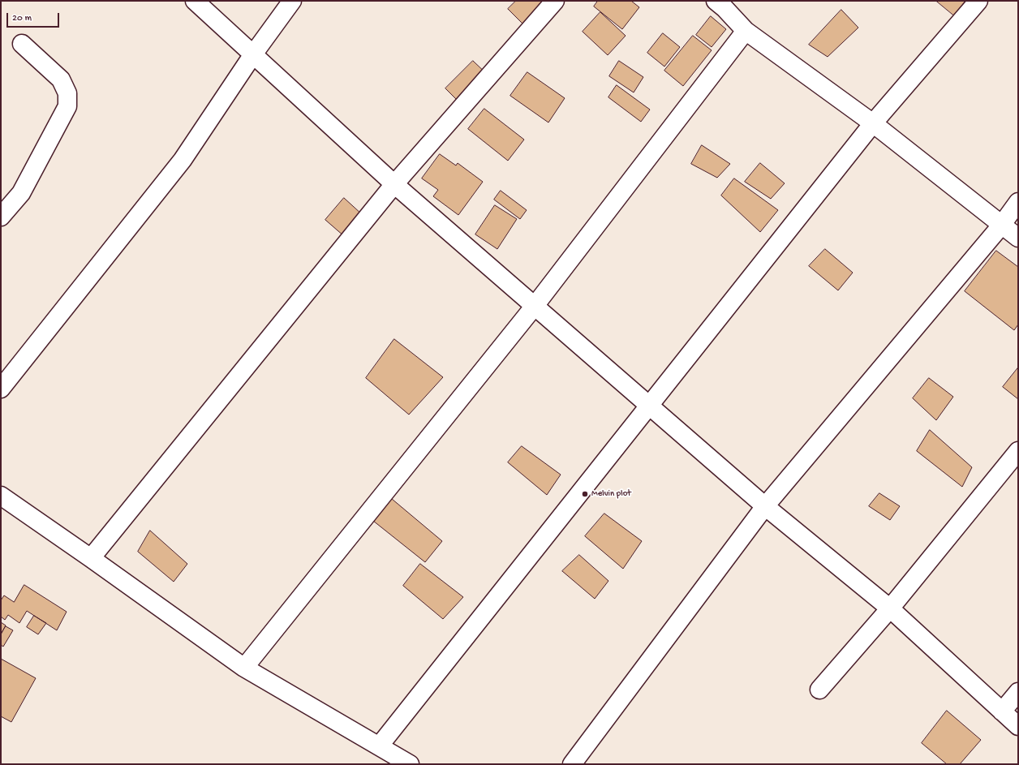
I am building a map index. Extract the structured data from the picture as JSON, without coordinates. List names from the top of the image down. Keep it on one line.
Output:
{"places":["Melvin plot"],"scale_bar":"20 m"}
